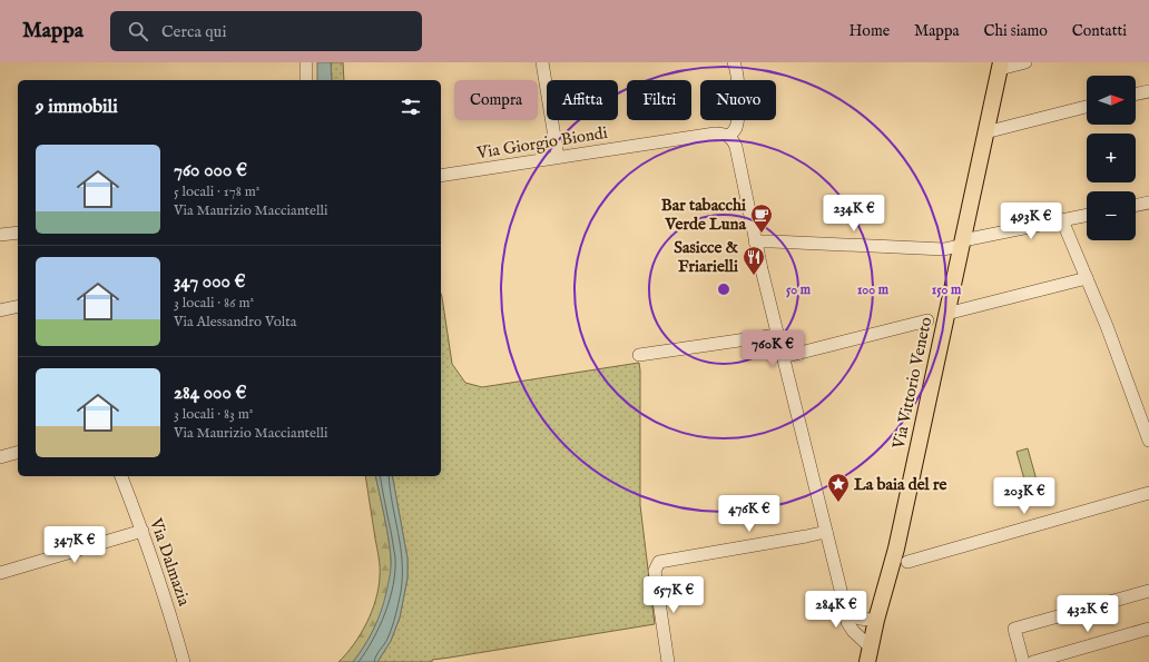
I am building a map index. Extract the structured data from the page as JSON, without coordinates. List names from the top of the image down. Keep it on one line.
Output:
{"streets":{"main road":["Via Vittorio Veneto"],"street":["Via Giorgio Biondi","Via Dalmazia"]},"places":{"cafe":["Bar tabacchi Verde Luna"],"restaurant":["Sasicce & Friarielli"],"place":["La baia del re"]},"north":"right","page":{"header":"Mappa","search":"Cerca qui","nav":["Home","Mappa","Chi siamo","Contatti"],"map_buttons":["+","−"],"chip":["Compra","Affitta","Filtri","Nuovo"],"heading":"9 immobili","list":[{"name":"760 000 €","note":"5 locali · 178 m² · Via Maurizio Macciantelli"},{"name":"347 000 €","note":"3 locali · 86 m² · Via Alessandro Volta"},{"name":"284 000 €","note":"3 locali · 83 m² · Via Maurizio Macciantelli"}],"price":["234K €","493K €","760K €","203K €","476K €","347K €","657K €","284K €","432K €"]},"rings":["50 m","100 m","150 m"]}
